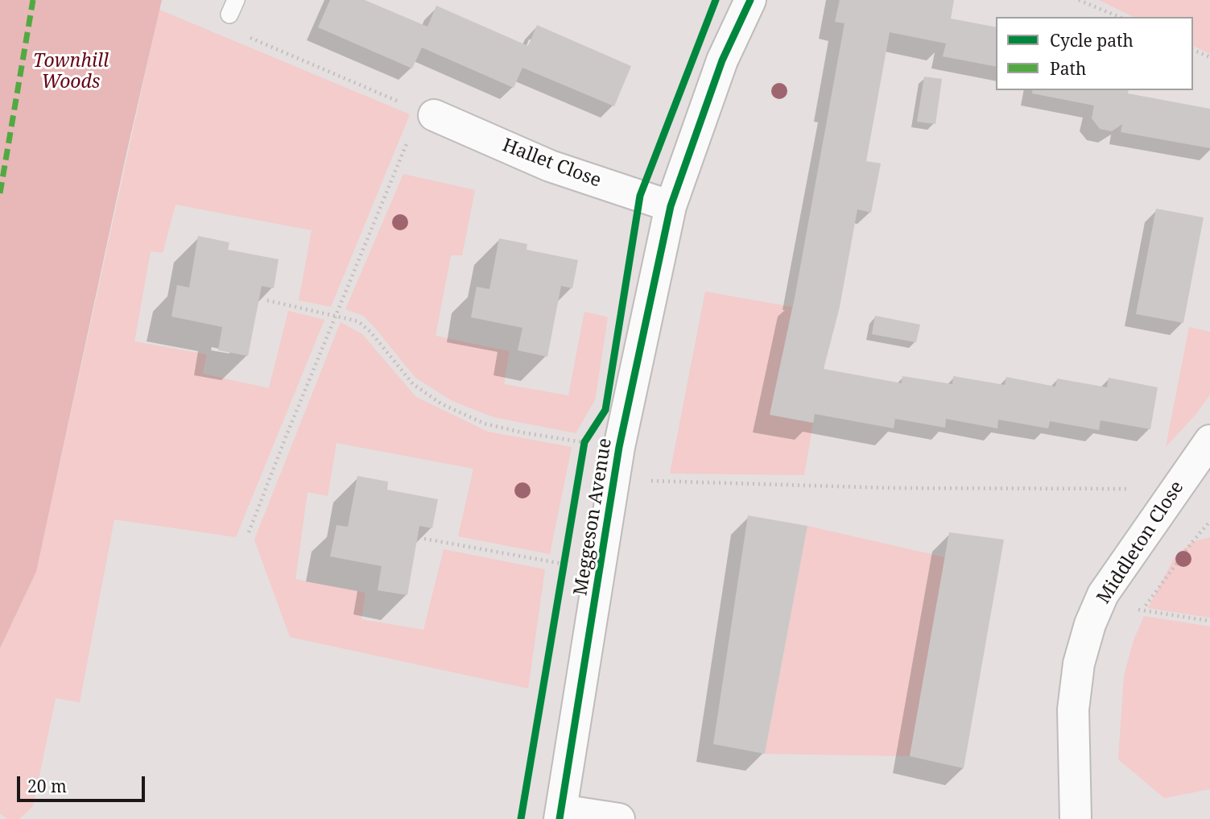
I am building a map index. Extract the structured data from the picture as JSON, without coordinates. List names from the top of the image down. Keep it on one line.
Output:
{"streets":{"street":["Hallet Close","Meggeson Avenue","Middleton Close"]},"crossings":[["Hallet Close","Meggeson Avenue"]],"parks":["Townhill Woods"],"legend":["Cycle path","Path"],"scale_bar":"20 m"}
